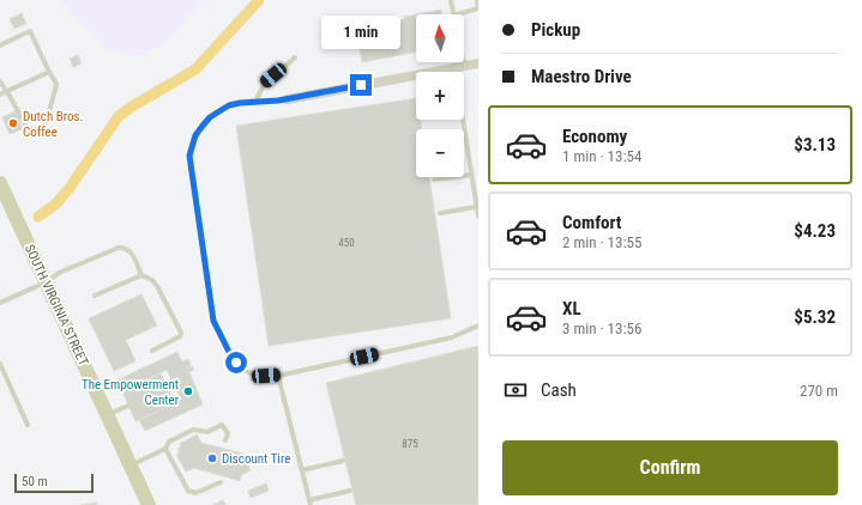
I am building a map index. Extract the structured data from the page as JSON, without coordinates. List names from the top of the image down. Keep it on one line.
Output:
{"streets":{"main road":["SOUTH VIRGINIA STREET"]},"places":["Dutch Bros. Coffee","The Empowerment Center","Discount Tire"],"house_numbers":["450","875"],"scale_bar":"50 m","north":"top","page":{"banner":["Pickup","Maestro Drive"],"map_buttons":["+","−"],"bubble":"1 min","list":[{"name":"Economy","note":"1 min · 13:54","value":"$3.13"},{"name":"Comfort","note":"2 min · 13:55","value":"$4.23"},{"name":"XL","note":"3 min · 13:56","value":"$5.32"}],"pay":["Cash","270 m"],"buttons":"Confirm","scale":"50 m"}}
